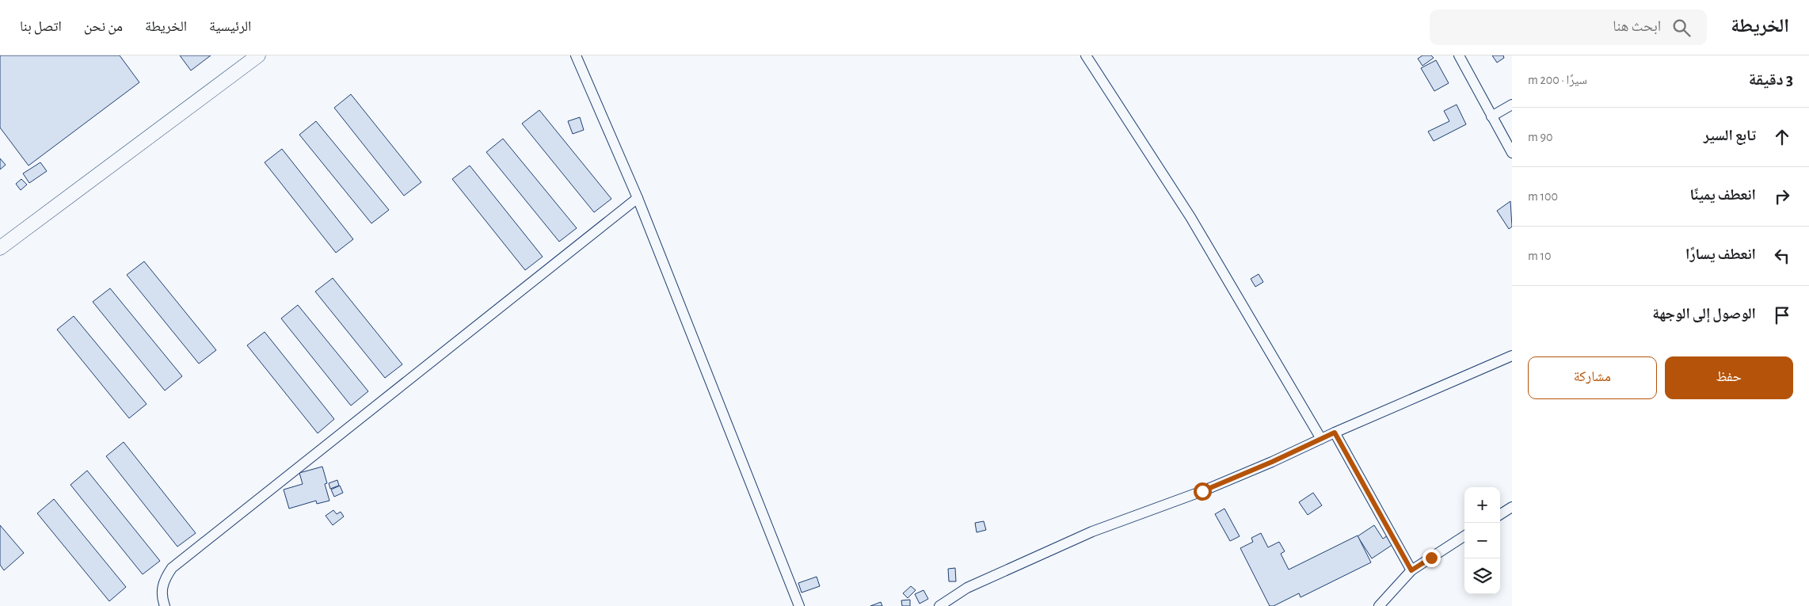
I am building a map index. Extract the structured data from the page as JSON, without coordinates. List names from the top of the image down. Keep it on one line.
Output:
{"page":{"header":"الخريطة","search":"ابحث هنا","nav":["الرئيسية","الخريطة","من نحن","اتصل بنا"],"heading":["3 دقيقة","سيرًا · 200 m"],"list":[["تابع السير","90 m"],["انعطف يمينًا","100 m"],["انعطف يسارًا","10 m"],"الوصول إلى الوجهة"],"buttons":["حفظ","مشاركة"],"map_buttons":["+","−"]}}
